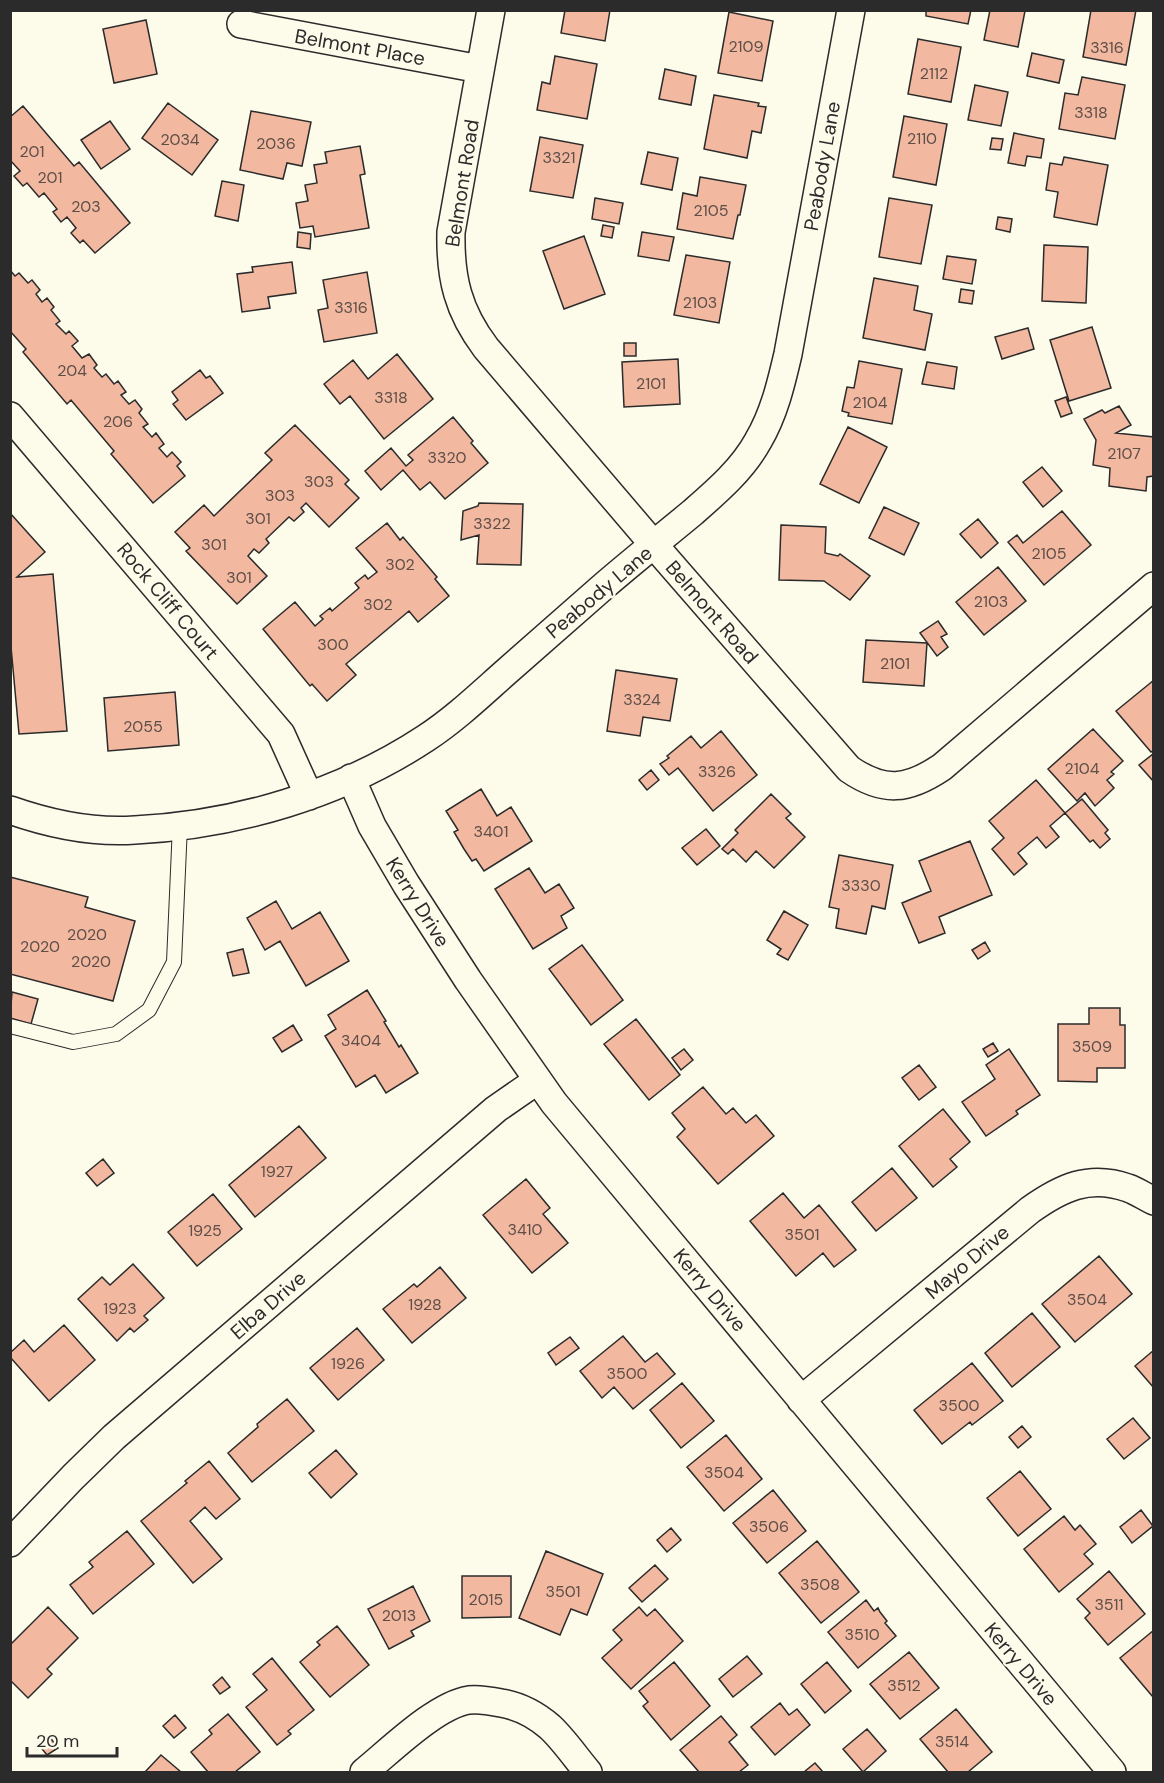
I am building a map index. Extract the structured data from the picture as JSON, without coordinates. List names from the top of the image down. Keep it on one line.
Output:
{"streets":{"street":["Belmont Place","Peabody Lane","Belmont Road","Rock Cliff Court","Kerry Drive","Mayo Drive","Elba Drive"]},"crossings":[["Belmont Place","Belmont Road"],["Peabody Lane","Belmont Road"],["Peabody Lane","Rock Cliff Court"],["Peabody Lane","Kerry Drive"],["Kerry Drive","Mayo Drive"],["Kerry Drive","Elba Drive"]],"house_numbers":["2109","3316","2112","3318","2110","2034","2036","201","3321","201","203","2105","2103","3316","204","2101","3318","2104","206","2107","3320","303","303","301","3322","301","2105","302","301","2103","302","300","2101","3324","2055","2104","3326","3401","3330","2020","2020","2020","3404","3509","1927","3410","1925","3501","3504","1928","1923","1926","3500","3500","3504","3506","3508","3501","2015","3511","2013","3510","3512","3514"],"scale_bar":"20 m"}
